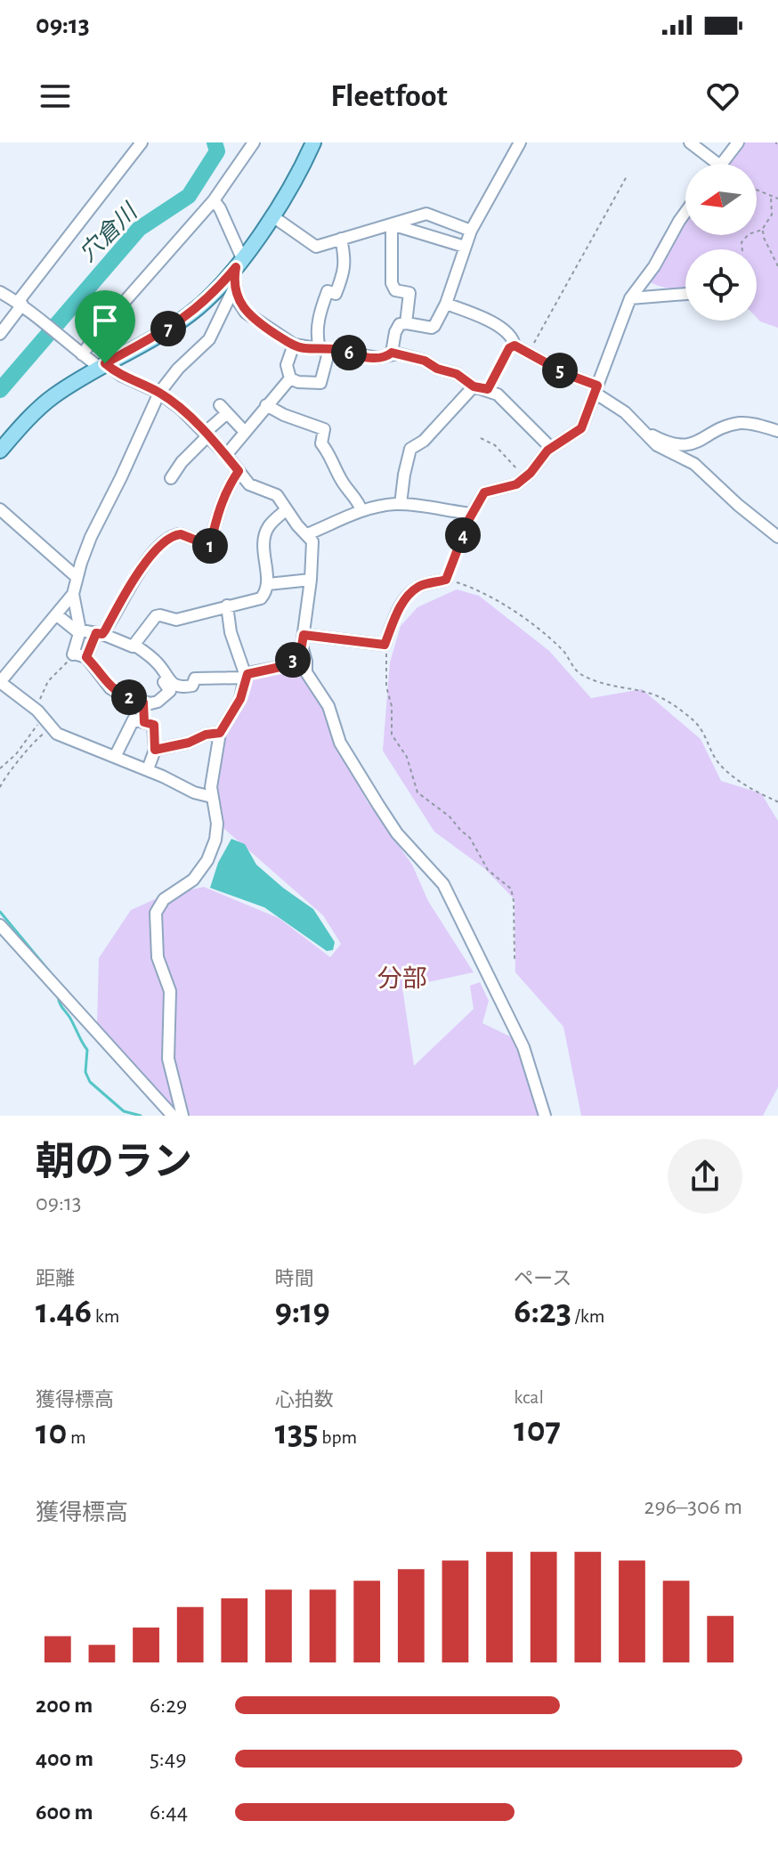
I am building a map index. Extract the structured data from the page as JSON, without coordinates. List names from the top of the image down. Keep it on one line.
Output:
{"districts":["分部"],"water":["穴倉川"],"north":"left","page":{"status":"09:13","header":"Fleetfoot","pins":["7","6","5","4","1","3","2"],"heading":["朝のラン","09:13"],"stats":[["距離","1.46 km"],["時間","9:19"],["ペース","6:23 /km"],["獲得標高","10 m"],["心拍数","135 bpm"],["kcal","107"]],"chart":["獲得標高","296–306 m"],"list":[{"name":"200 m","note":"6:29"},{"name":"400 m","note":"5:49"},{"name":"600 m","note":"6:44"}]}}
